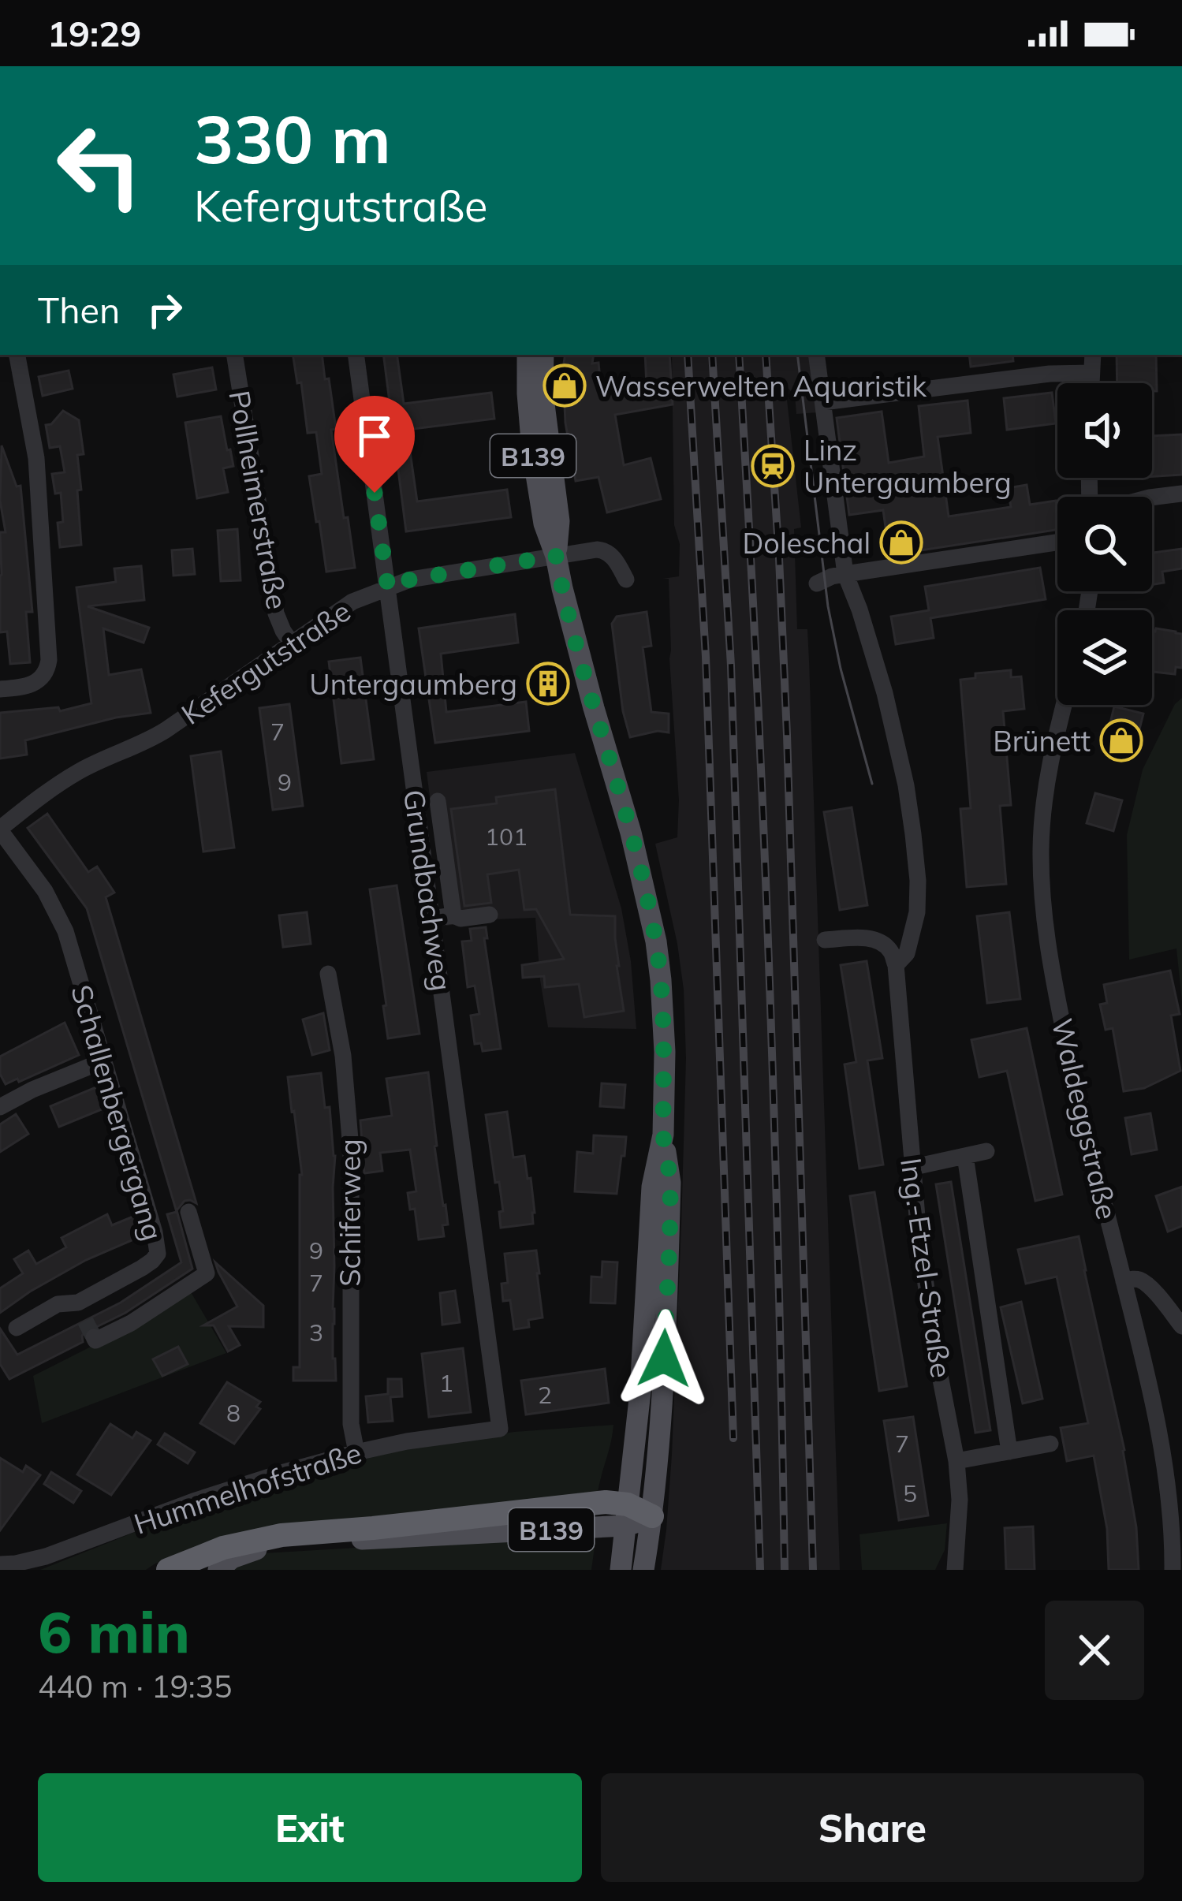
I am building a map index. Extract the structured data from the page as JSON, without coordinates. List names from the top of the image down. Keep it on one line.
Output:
{"streets":{"main road":["B139"],"street":["Pollheimerstraße","Kefergutstraße","Grundbachweg","Schallenbergergang","Waldeggstraße","Schiferweg","Ing.-Etzel-Straße","Hummelhofstraße"]},"crossings":[["B139","Kefergutstraße"],["Pollheimerstraße","Kefergutstraße"],["Kefergutstraße","Grundbachweg"],["Kefergutstraße","Schallenbergergang"],["Grundbachweg","Hummelhofstraße"],["Schiferweg","Hummelhofstraße"]],"places":{"shop":["Wasserwelten Aquaristik","Doleschal","Brünett"],"station":["Linz Untergaumberg"],"building":["Untergaumberg"]},"house_numbers":["7","9","101","9","7","3","1","2","8","7","5"],"page":{"status":"19:29","turn":["330 m","Kefergutstraße"],"then":"Then","heading":["6 min","440 m · 19:35"],"buttons":["Exit","Share"]}}
